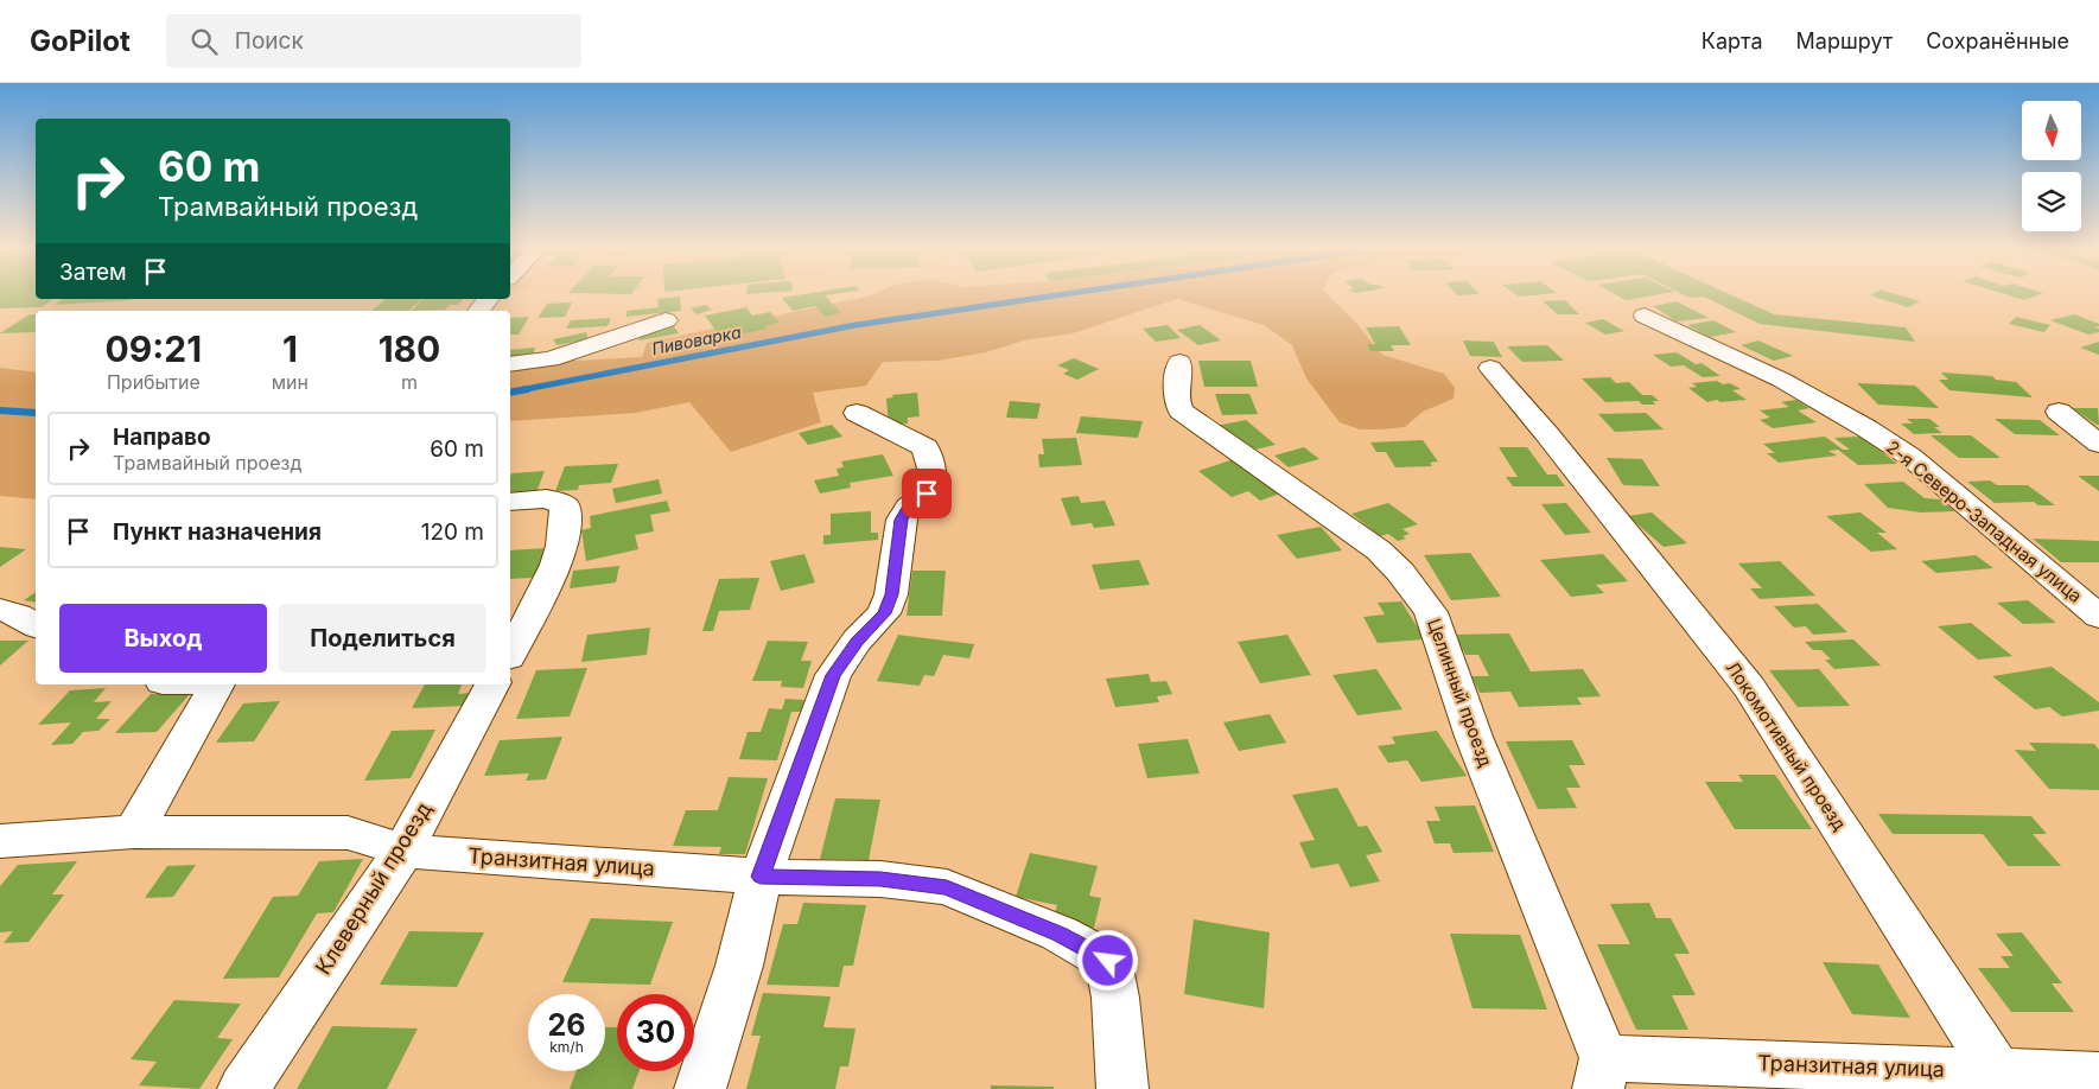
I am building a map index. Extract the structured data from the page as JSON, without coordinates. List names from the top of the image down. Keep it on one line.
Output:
{"streets":{"street":["2-я Северо-Западная улица","Целинный проезд","Локомотивный проезд","Транзитная улица","Клеверный проезд"]},"crossings":[["Целинный проезд","Транзитная улица"],["Локомотивный проезд","Транзитная улица"],["Транзитная улица","Клеверный проезд"]],"water":["Пивоварка"],"north":"bottom","page":{"header":"GoPilot","search":"Поиск","nav":["Карта","Маршрут","Сохранённые"],"turn":["60 m","Трамвайный проезд"],"then":"Затем","eta":["09:21","Прибытие","1","мин","180","m"],"list":[{"name":"Направо","note":"Трамвайный проезд","value":"60 m"},{"name":"Пункт назначения","value":"120 m"}],"buttons":["Выход","Поделиться"],"speed":"26 km/h","limit":"30"}}
